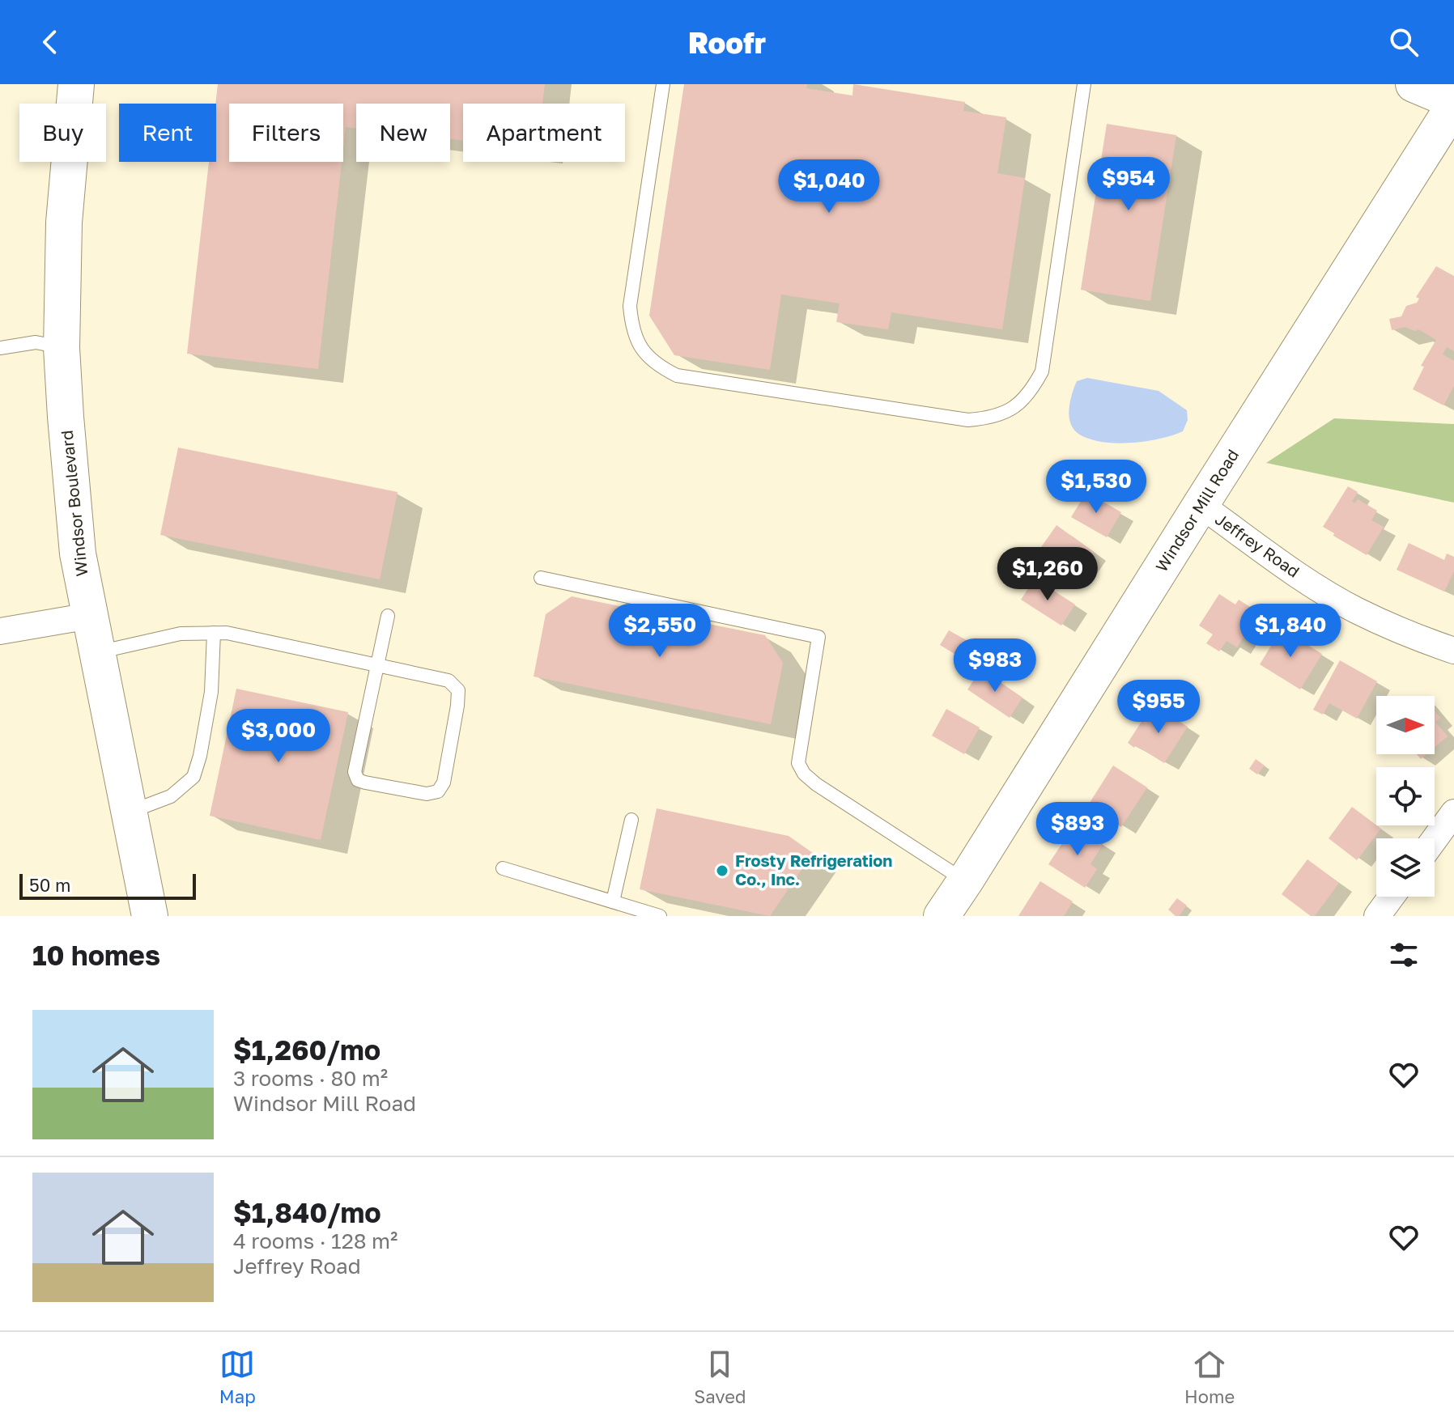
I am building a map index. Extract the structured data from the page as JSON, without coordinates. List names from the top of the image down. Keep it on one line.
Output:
{"streets":{"main road":["Windsor Boulevard","Windsor Mill Road"],"street":["Jeffrey Road"]},"crossings":[["Windsor Mill Road","Jeffrey Road"]],"places":["Frosty Refrigeration Co., Inc."],"scale_bar":"50 m","north":"right","page":{"header":"Roofr","chip":["Buy","Rent","Filters","New","Apartment"],"price":["$954","$1,040","$1,530","$1,260","$2,550","$1,840","$983","$955","$3,000","$893"],"scale":"50 m","heading":"10 homes","list":[{"name":"$1,260/mo","note":"3 rooms · 80 m² · Windsor Mill Road"},{"name":"$1,840/mo","note":"4 rooms · 128 m² · Jeffrey Road"}],"tabs":["Map","Saved","Home"]}}
